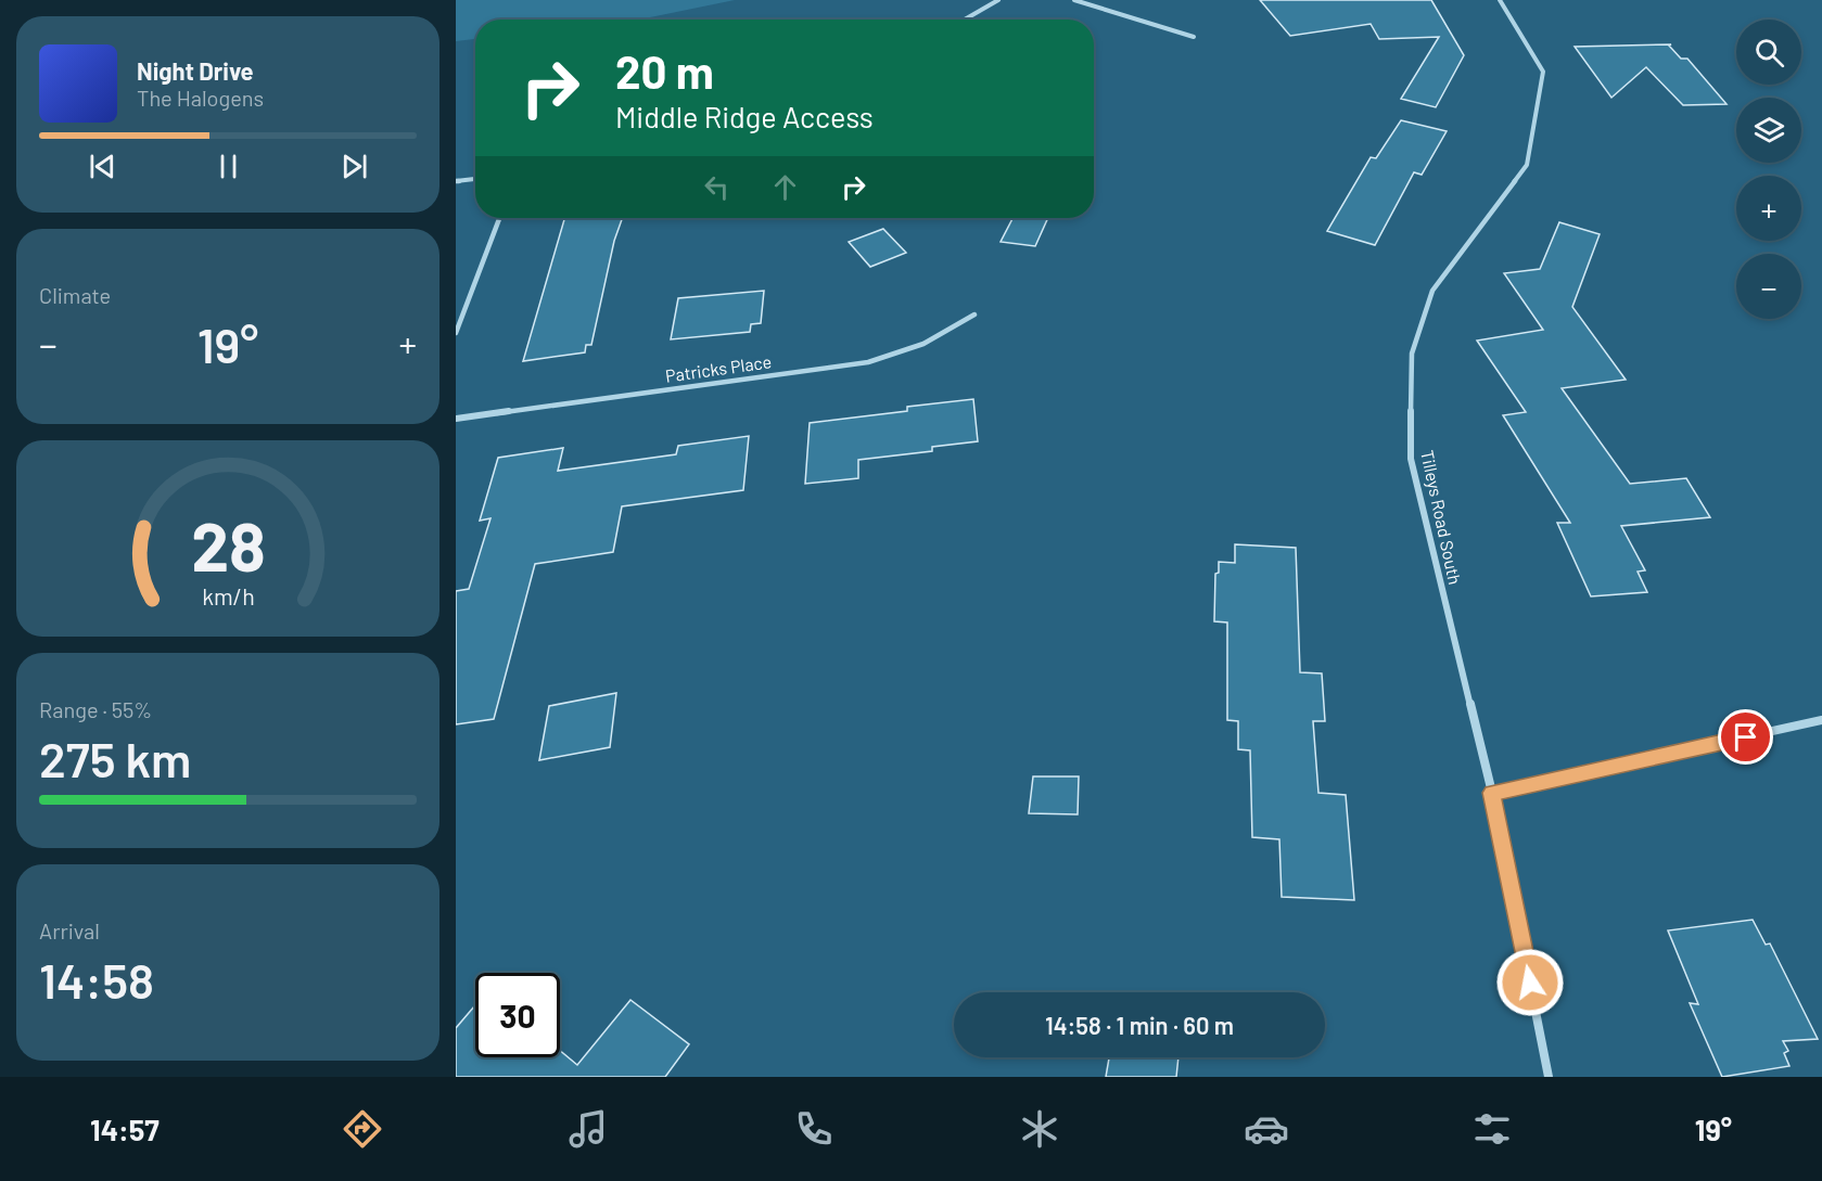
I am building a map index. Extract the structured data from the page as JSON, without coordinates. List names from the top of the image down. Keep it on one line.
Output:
{"streets":{"street":["Patricks Place","Tilleys Road South"]},"page":{"map_buttons":["+","−"],"turn":["20 m","Middle Ridge Access"],"song":["Night Drive","The Halogens"],"tile":["Climate",["Range · 55%","275 km"],["Arrival","14:58"]],"heat":["−","19°","+"],"limit":"30","trip":"14:58 · 1 min · 60 m","tabs":["14:57","19°"],"gauge":["28","km/h"]}}
